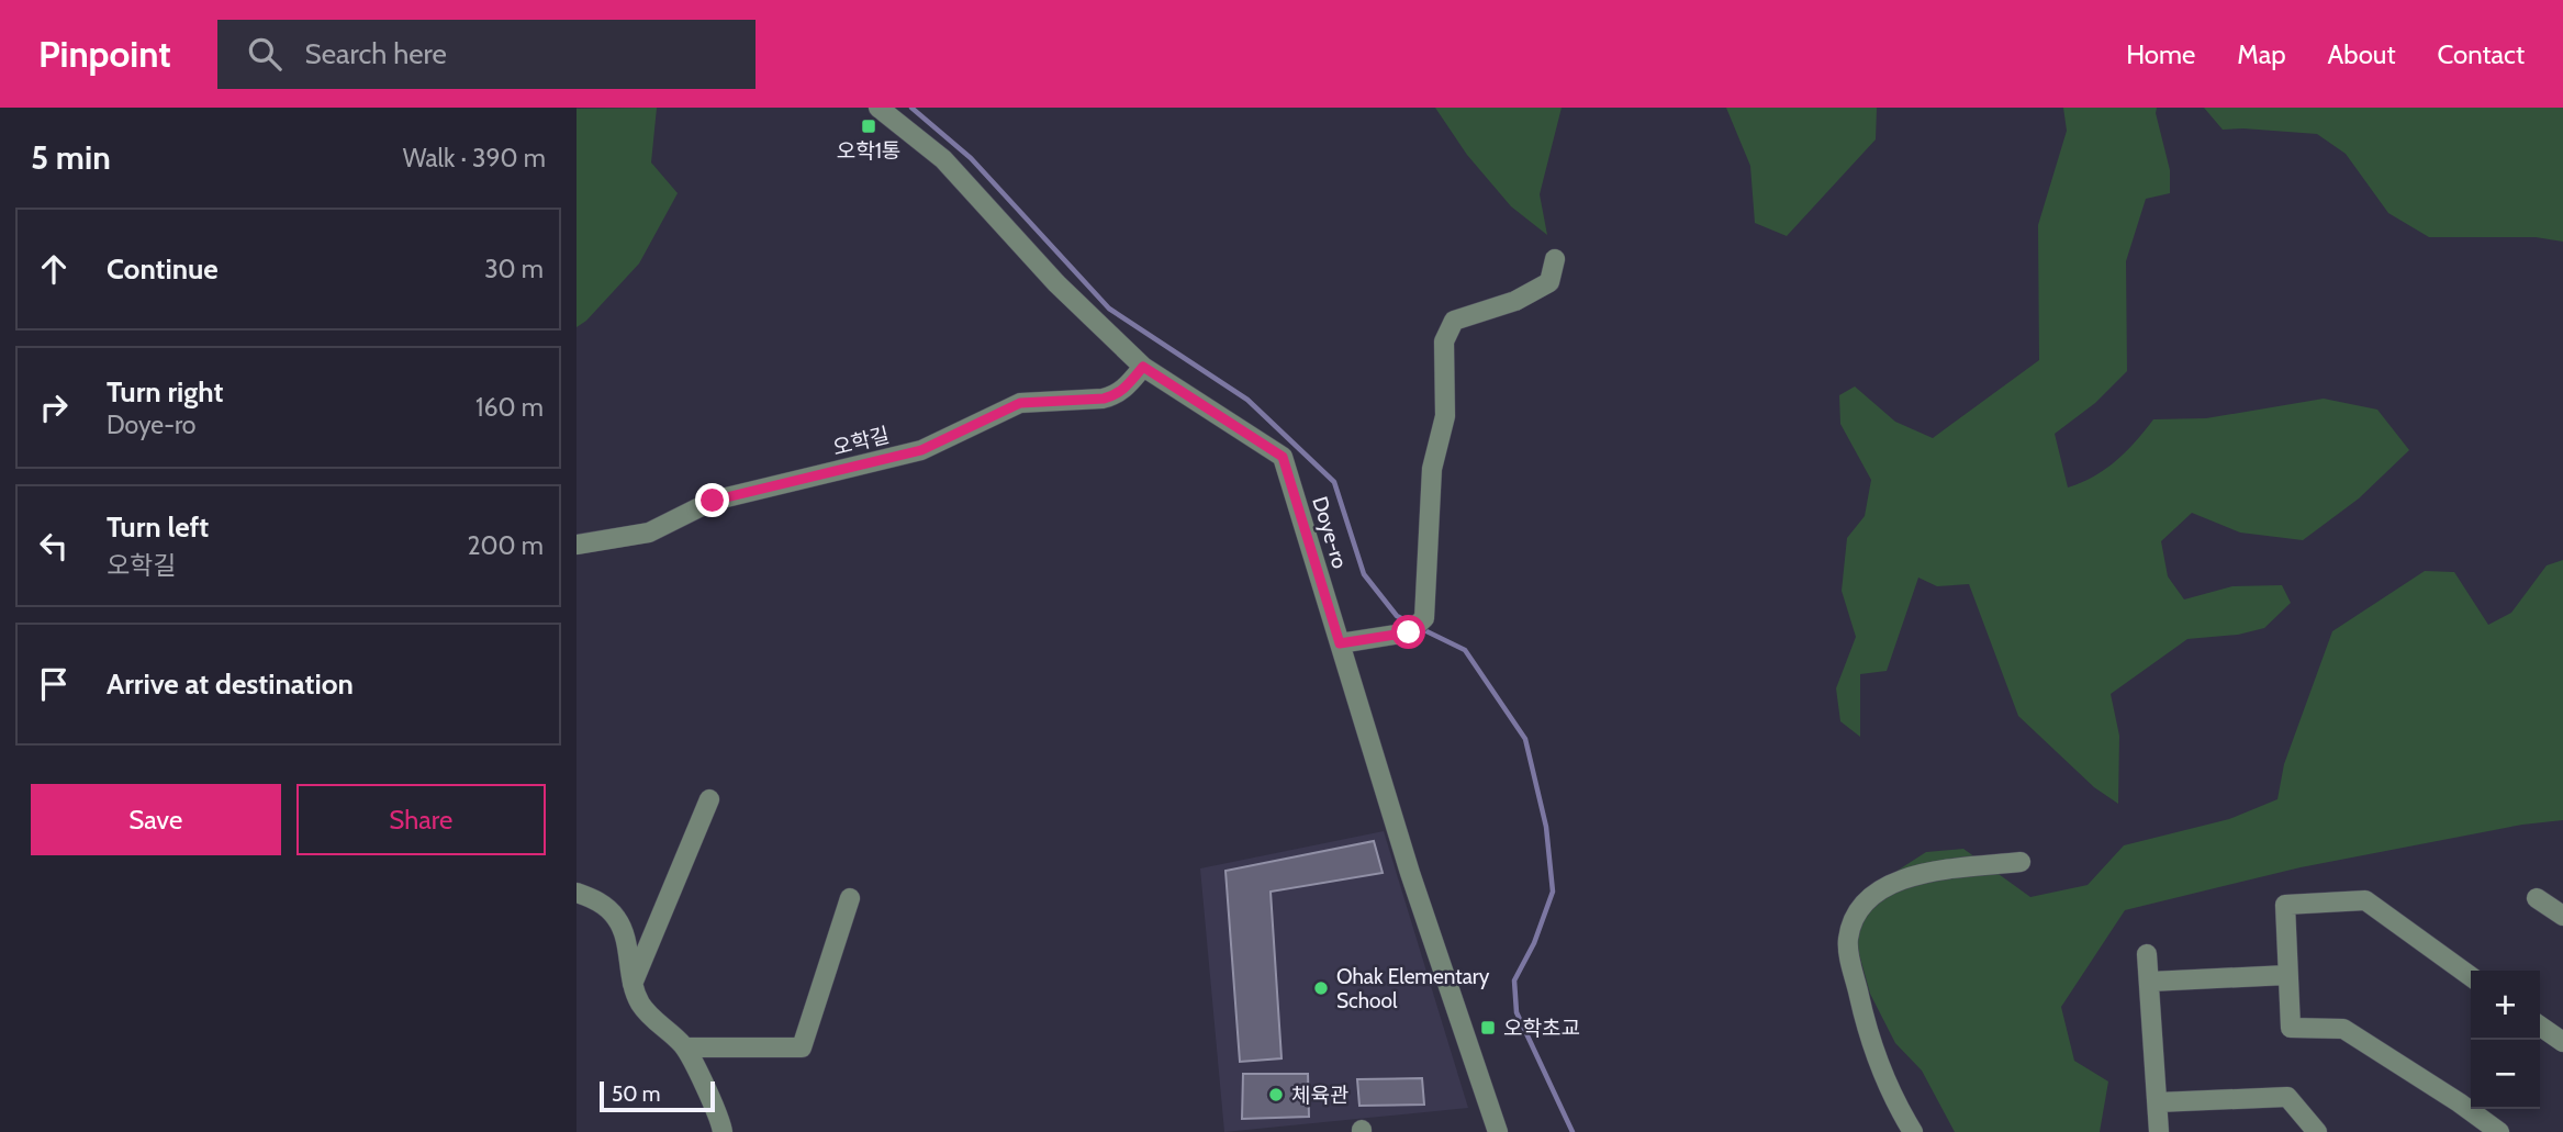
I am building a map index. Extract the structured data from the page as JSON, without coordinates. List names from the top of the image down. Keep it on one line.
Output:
{"streets":{"street":["오학길","Doye-ro"]},"crossings":[["오학길","Doye-ro"]],"places":{"transit":["오학1통","오학초교"],"other":["Ohak Elementary School","체육관"]},"scale_bar":"50 m","page":{"header":"Pinpoint","search":"Search here","nav":["Home","Map","About","Contact"],"heading":["5 min","Walk · 390 m"],"list":[["Continue","30 m"],["Turn right","Doye-ro","160 m"],["Turn left","오학길","200 m"],"Arrive at destination"],"buttons":["Save","Share"],"map_buttons":["+","−"],"scale":"50 m"}}
